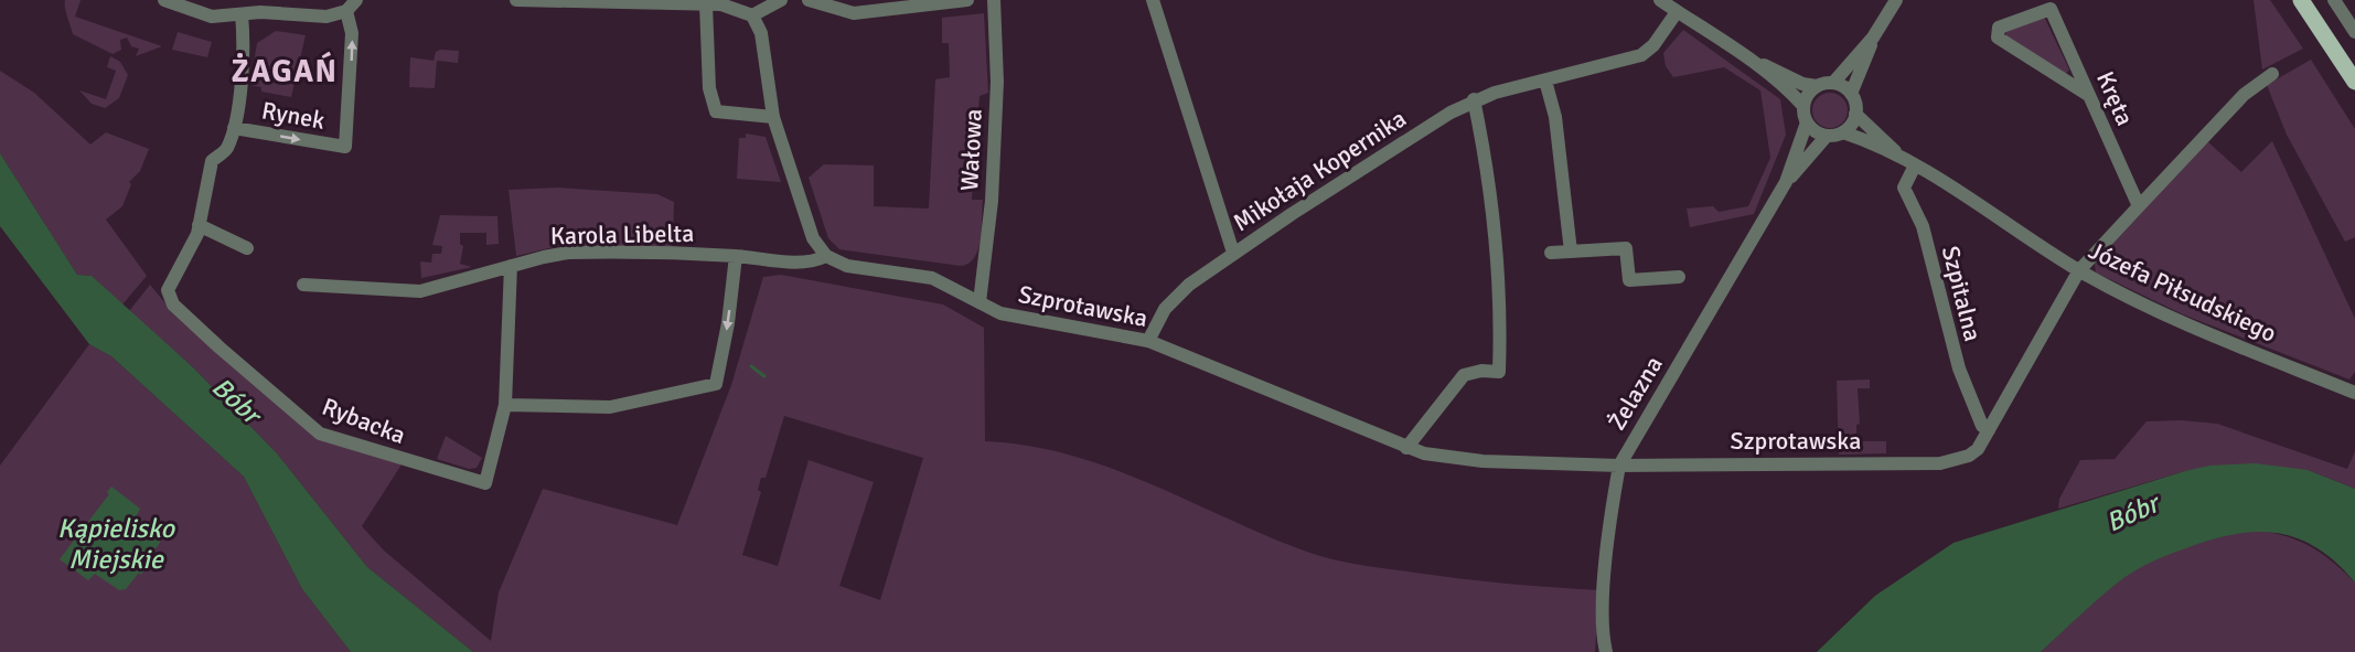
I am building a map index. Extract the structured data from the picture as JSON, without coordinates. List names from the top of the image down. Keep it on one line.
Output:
{"streets":{"street":["Kręta","Rynek","Wałowa","Mikołaja Kopernika","Karola Libelta","Józefa Piłsudskiego","Szpitalna","Szprotawska","Żelazna","Rybacka"]},"crossings":[["Wałowa","Szprotawska"],["Mikołaja Kopernika","Szprotawska"],["Karola Libelta","Szprotawska"],["Józefa Piłsudskiego","Szpitalna"],["Józefa Piłsudskiego","Szprotawska"],["Szpitalna","Szprotawska"],["Szprotawska","Żelazna"]],"districts":["ŻAGAŃ"],"water":["Bóbr","Kąpielisko Miejskie"]}
